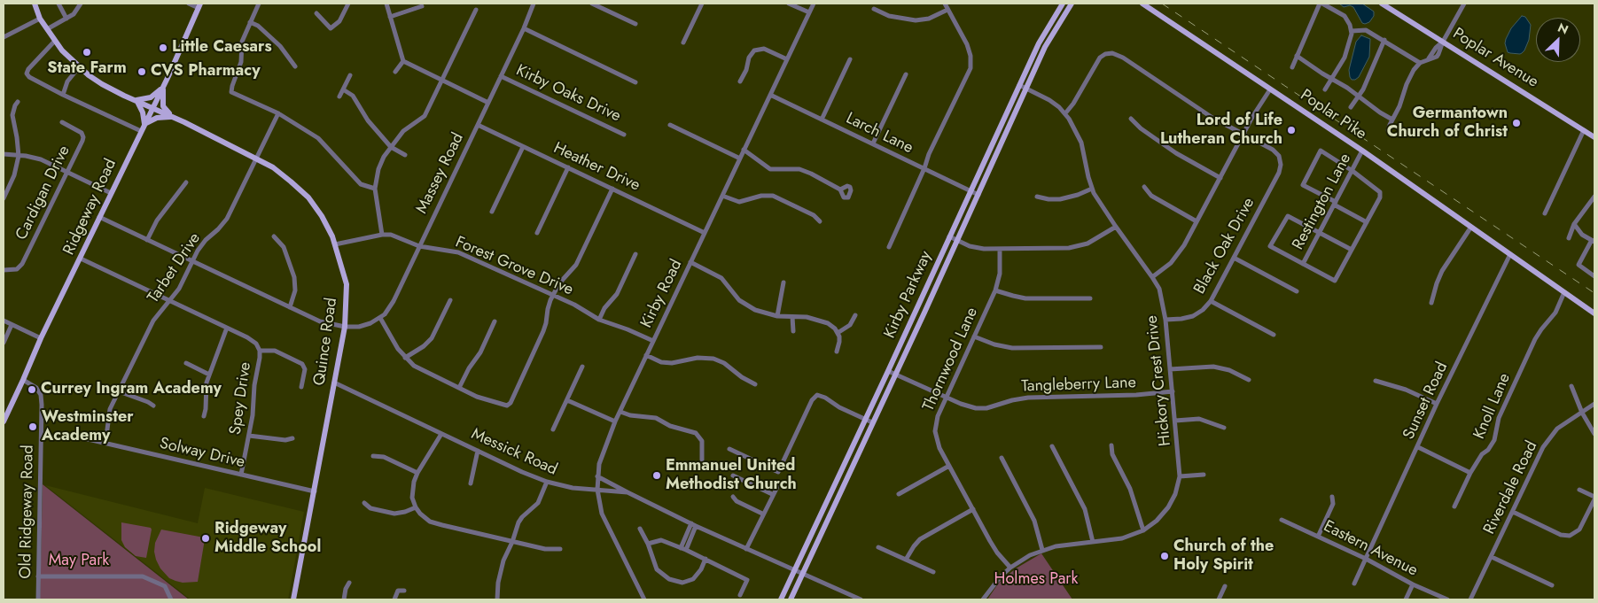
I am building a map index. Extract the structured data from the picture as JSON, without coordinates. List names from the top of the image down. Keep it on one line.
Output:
{"streets":{"main road":["Poplar Avenue","Poplar Pike","Ridgeway Road","Kirby Parkway","Quince Road"],"street":["Kirby Oaks Drive","Larch Lane","Heather Drive","Massey Road","Cardigan Drive","Restington Lane","Black Oak Drive","Forest Grove Drive","Tarbet Drive","Kirby Road","Thornwood Lane","Hickory Crest Drive","Tangleberry Lane","Spey Drive","Sunset Road","Knoll Lane","Messick Road","Solway Drive","Riverdale Road","Old Ridgeway Road","Eastern Avenue"]},"crossings":[["Kirby Oaks Drive","Massey Road"],["Poplar Pike","Restington Lane"],["Poplar Pike","Sunset Road"],["Poplar Pike","Knoll Lane"],["Larch Lane","Kirby Road"],["Larch Lane","Kirby Parkway"],["Heather Drive","Massey Road"],["Heather Drive","Kirby Road"],["Massey Road","Forest Grove Drive"],["Ridgeway Road","Quince Road"],["Ridgeway Road","Old Ridgeway Road"],["Black Oak Drive","Hickory Crest Drive"],["Forest Grove Drive","Kirby Road"],["Forest Grove Drive","Quince Road"],["Tarbet Drive","Quince Road"],["Tarbet Drive","Solway Drive"],["Kirby Road","Messick Road"],["Kirby Parkway","Hickory Crest Drive"],["Kirby Parkway","Tangleberry Lane"],["Kirby Parkway","Messick Road"],["Quince Road","Messick Road"],["Quince Road","Solway Drive"],["Thornwood Lane","Hickory Crest Drive"],["Thornwood Lane","Tangleberry Lane"],["Hickory Crest Drive","Tangleberry Lane"],["Spey Drive","Solway Drive"],["Sunset Road","Eastern Avenue"]],"parks":["May Park","Holmes Park"],"places":["Little Caesars","State Farm","CVS Pharmacy","Germantown Church of Christ","Lord of Life Lutheran Church","Currey Ingram Academy","Westminster Academy","Emmanuel United Methodist Church","Ridgeway Middle School","Church of the Holy Spirit"],"north":"top right"}
